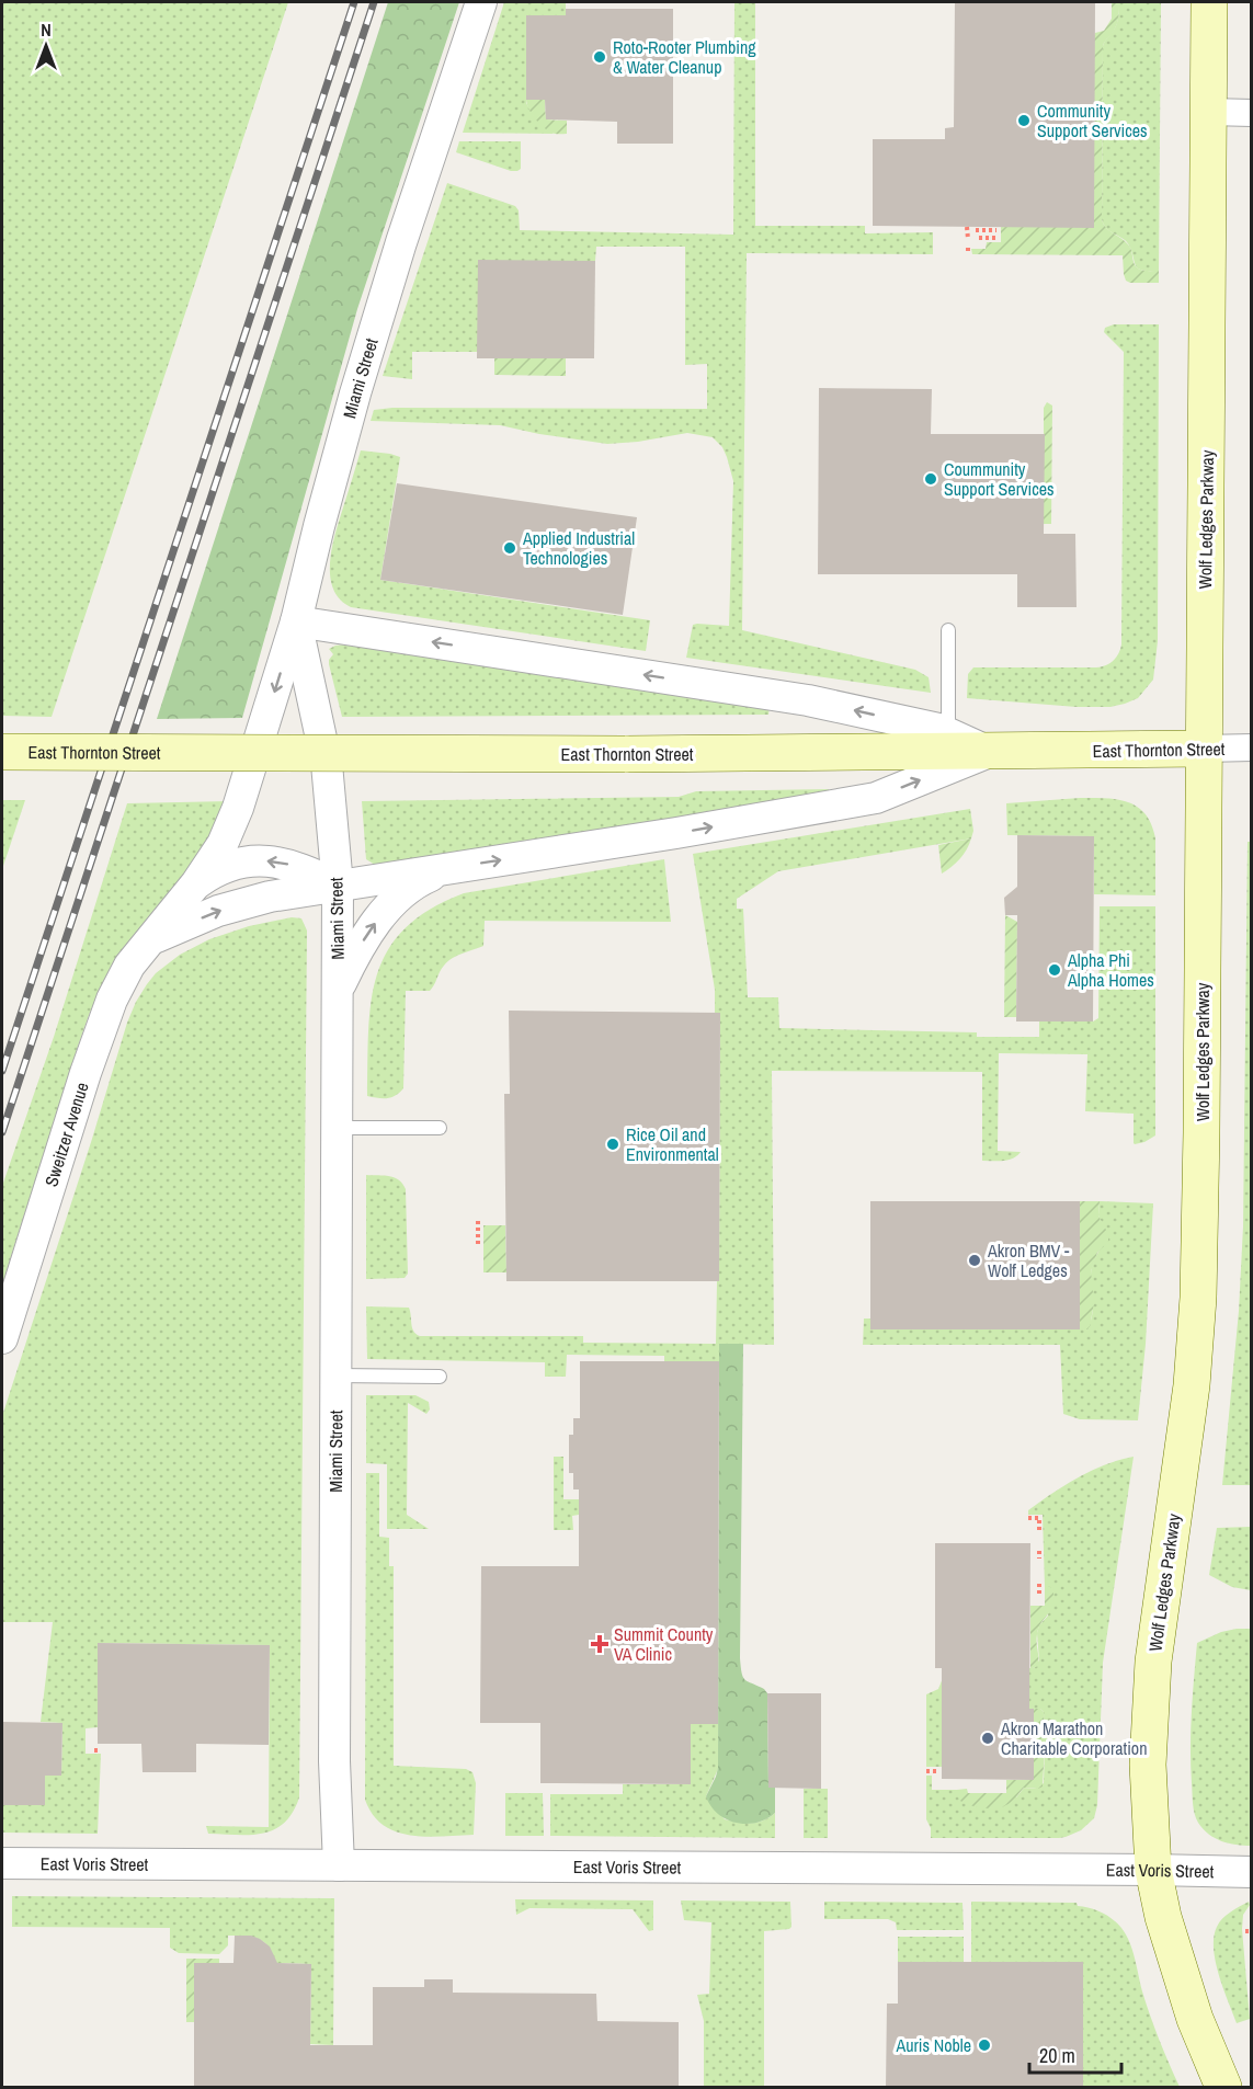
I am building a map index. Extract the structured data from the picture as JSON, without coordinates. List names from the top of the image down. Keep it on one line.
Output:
{"streets":{"main road":["Wolf Ledges Parkway","East Thornton Street"],"street":["Miami Street","Sweitzer Avenue","East Voris Street"]},"crossings":[["Miami Street","Sweitzer Avenue"],["Miami Street","East Voris Street"],["Wolf Ledges Parkway","East Thornton Street"],["Wolf Ledges Parkway","East Voris Street"]],"places":{"other":["Roto-Rooter Plumbing & Water Cleanup","Community Support Services","Coummunity Support Services","Applied Industrial Technologies","Alpha Phi Alpha Homes","Rice Oil and Environmental","Akron BMV - Wolf Ledges","Akron Marathon Charitable Corporation","Auris Noble"],"health":["Summit County VA Clinic"]},"scale_bar":"20 m","north":"top"}
